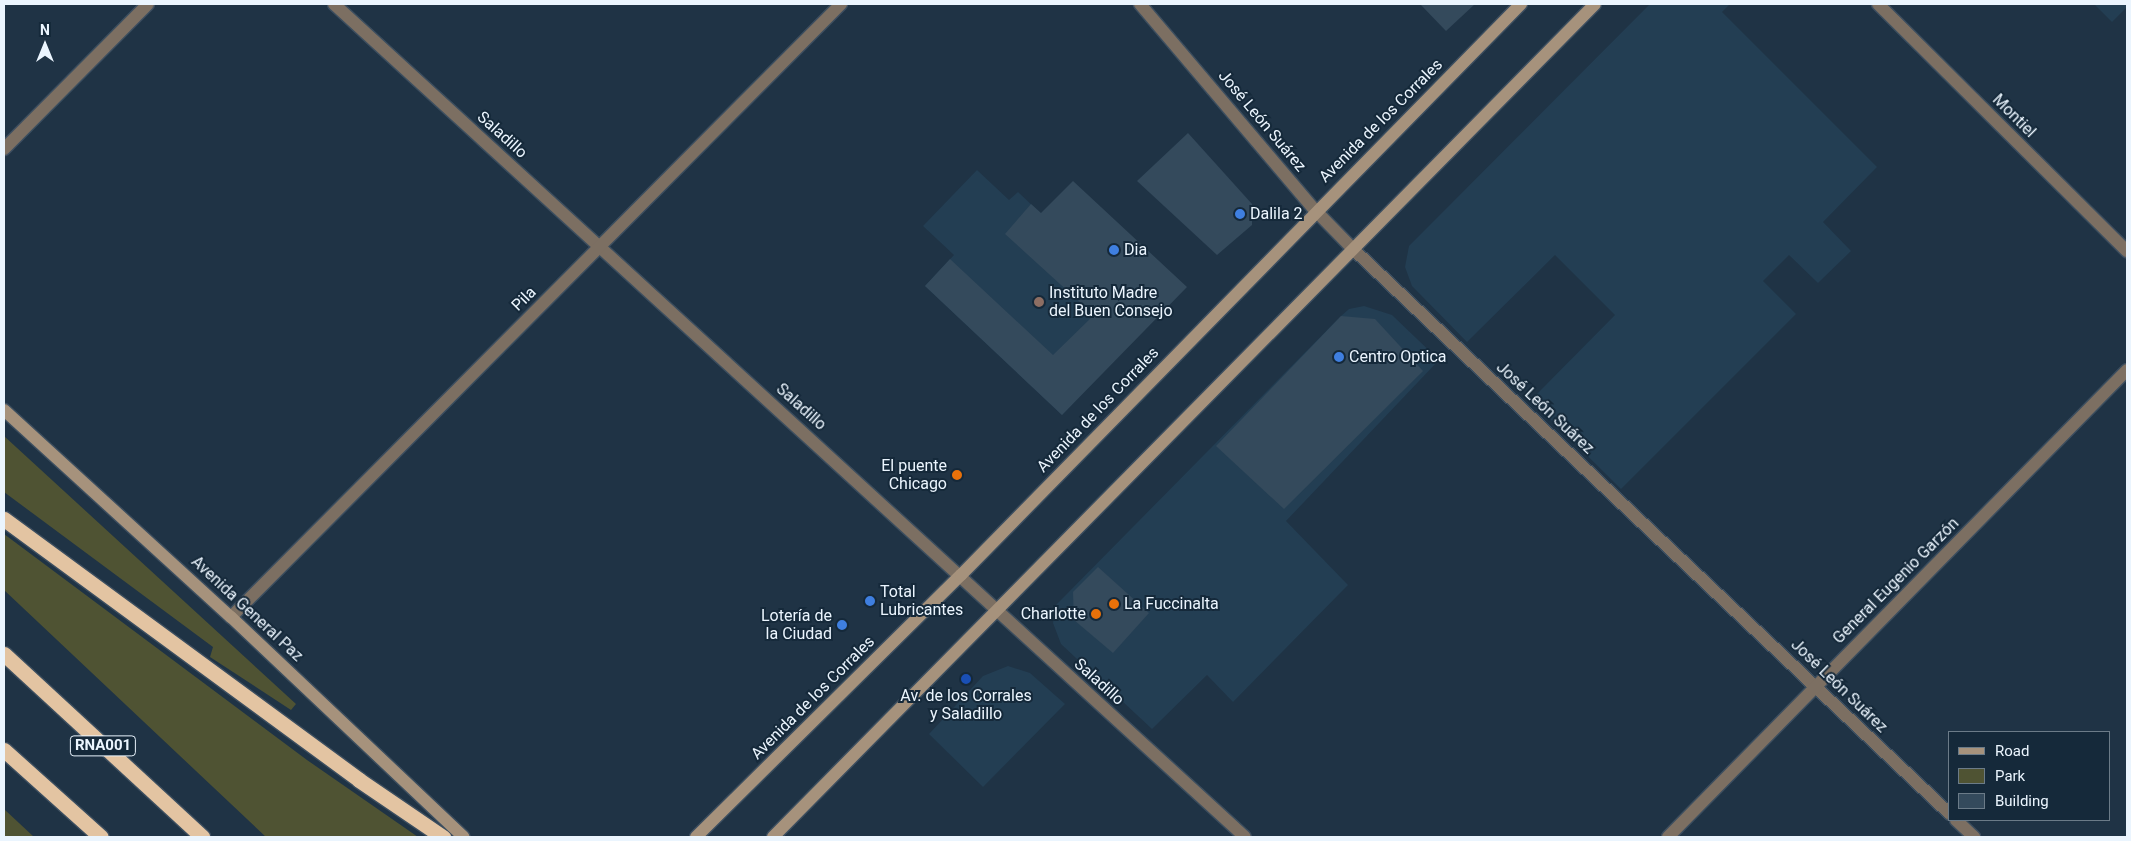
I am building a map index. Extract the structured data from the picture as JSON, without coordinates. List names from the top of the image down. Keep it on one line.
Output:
{"streets":{"highway":["RNA001"],"main road":["Avenida de los Corrales","Avenida General Paz"],"street":["Montiel","José León Suárez","Saladillo","Pila","General Eugenio Garzón"]},"crossings":[["José León Suárez","Avenida de los Corrales"],["José León Suárez","General Eugenio Garzón"],["Avenida de los Corrales","Saladillo"],["Saladillo","Pila"],["Pila","Avenida General Paz"]],"places":["Dalila 2","Dia","Instituto Madre del Buen Consejo","Centro Optica","El puente Chicago","Total Lubricantes","La Fuccinalta","Charlotte","Lotería de la Ciudad","Av. de los Corrales y Saladillo"],"legend":["Road","Park","Building"],"north":"top"}
